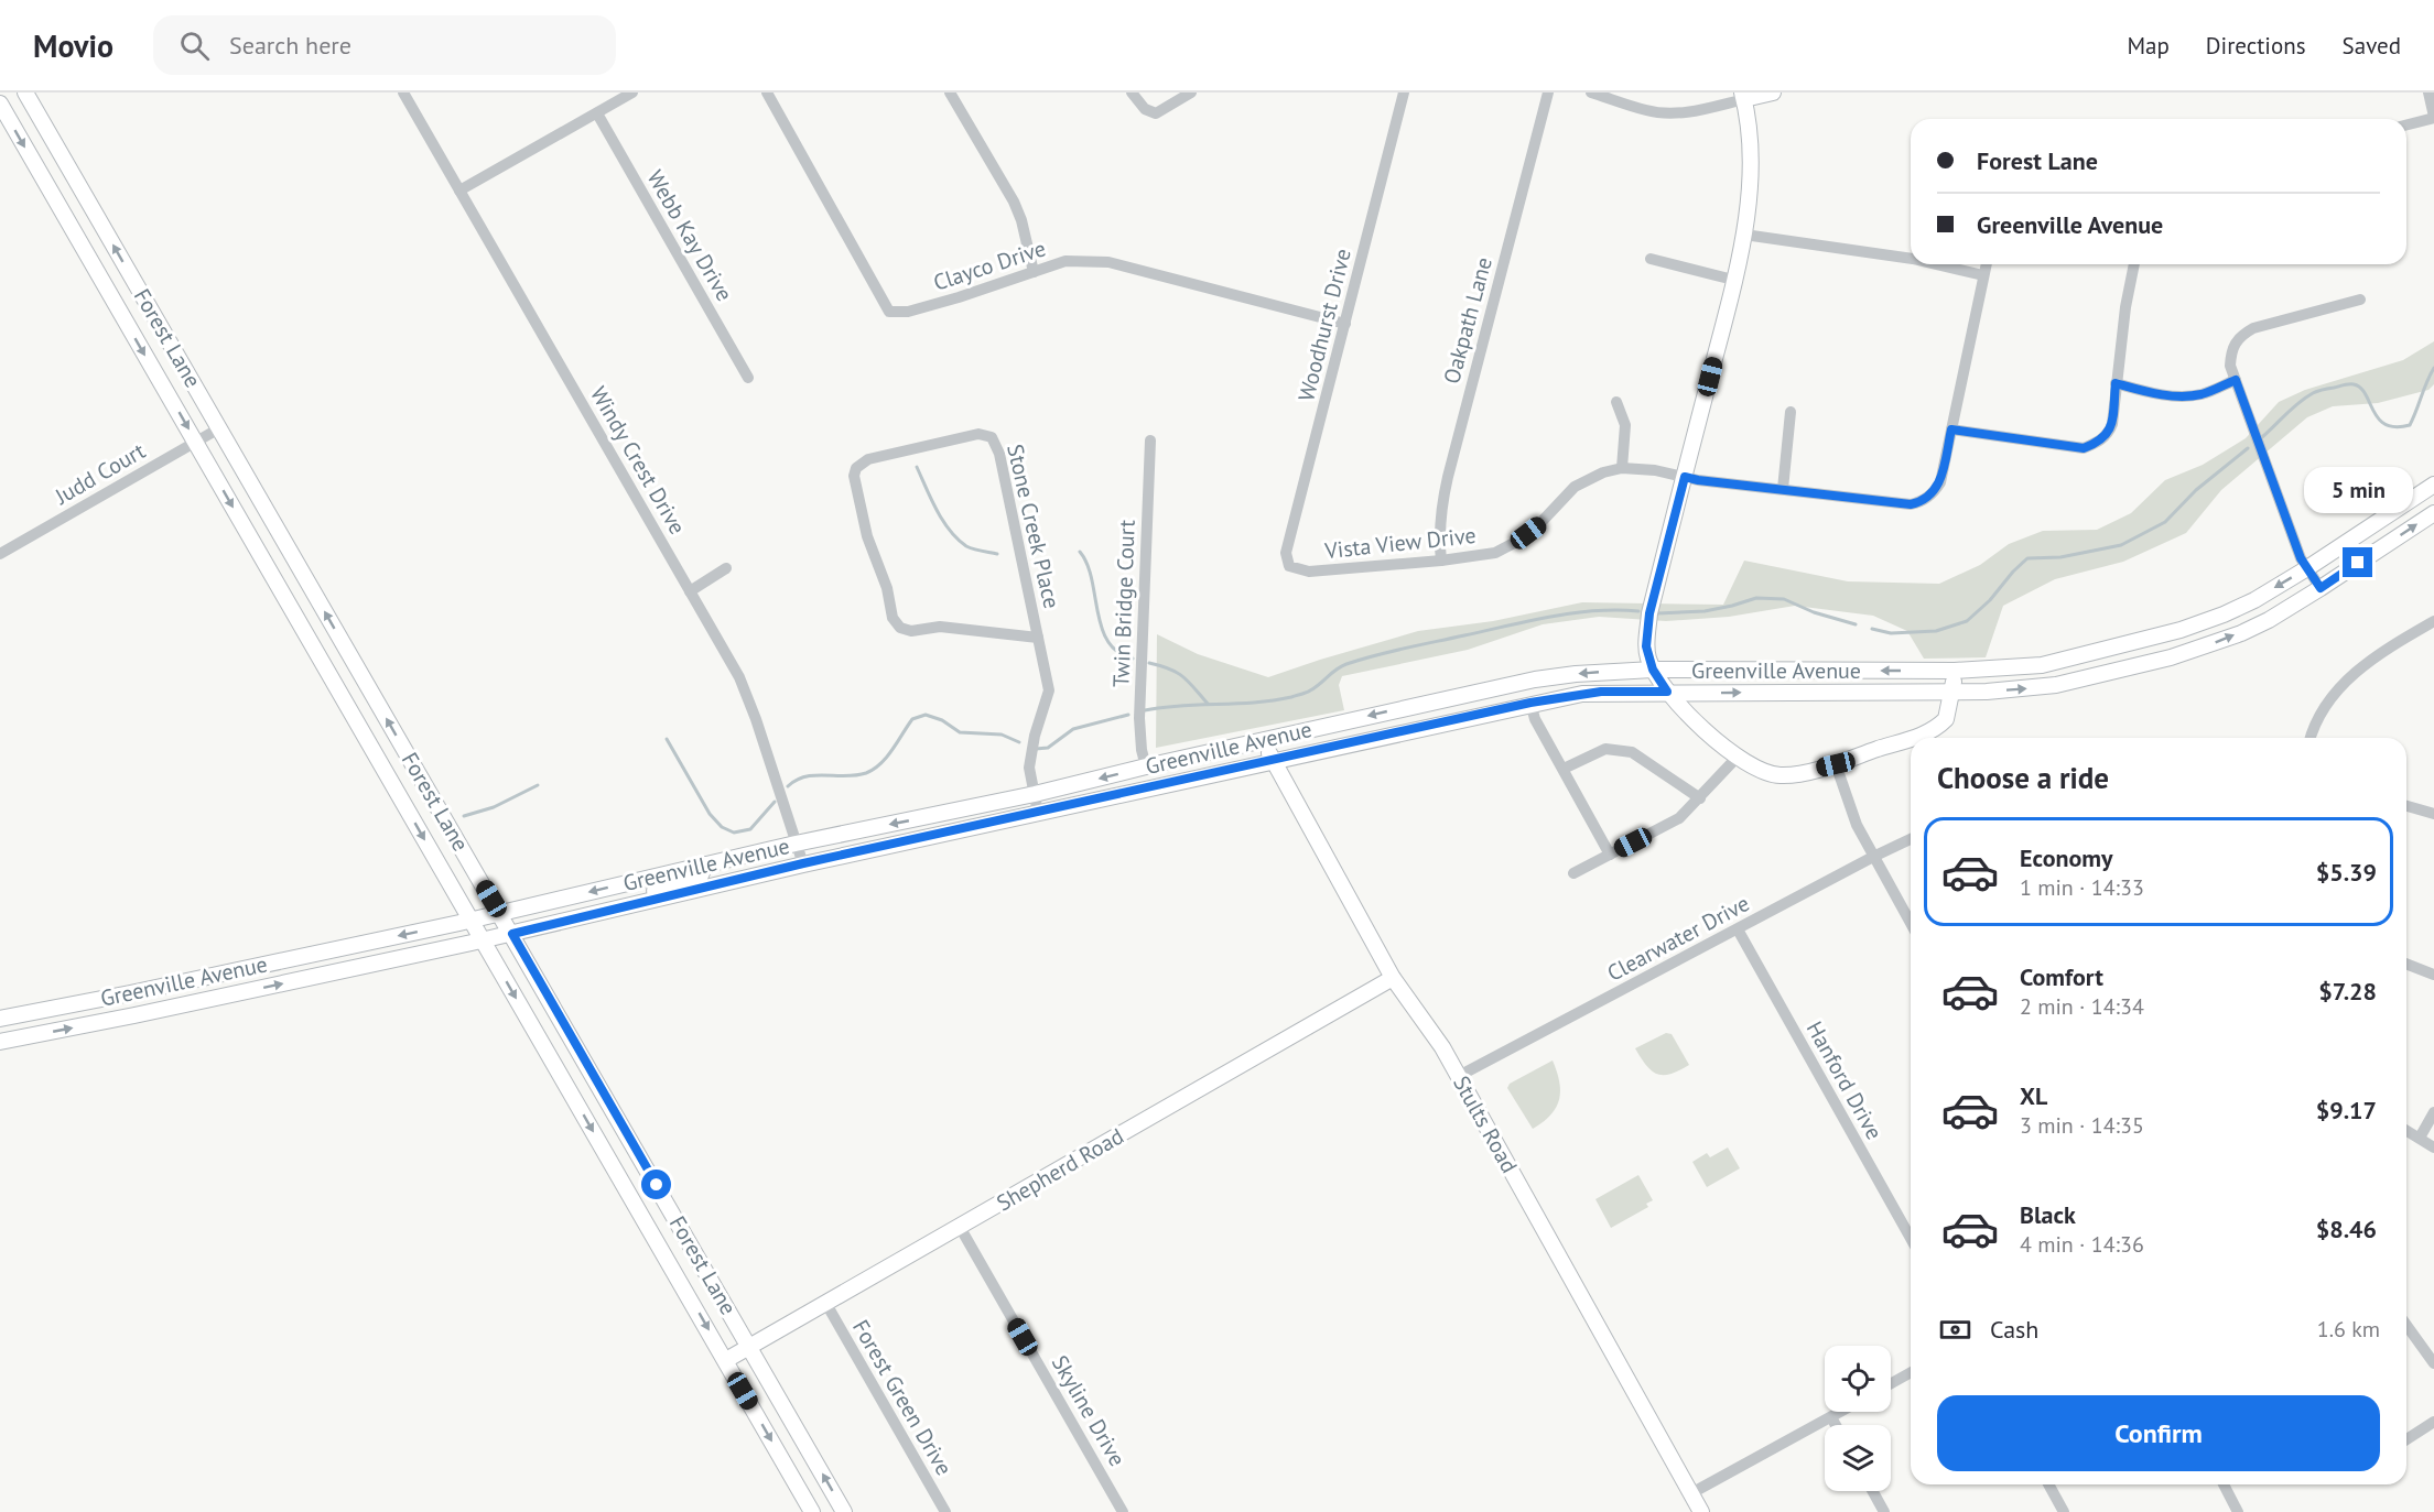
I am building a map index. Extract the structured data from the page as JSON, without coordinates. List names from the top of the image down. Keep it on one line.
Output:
{"streets":{"main road":["Forest Lane","Greenville Avenue","Stults Road","Shepherd Road"],"street":["Webb Kay Drive","Clayco Drive","Oakpath Lane","Woodhurst Drive","Windy Crest Drive","Judd Court","Stone Creek Place","Vista View Drive","Twin Bridge Court","Clearwater Drive","Hanford Drive","Forest Green Drive","Skyline Drive"]},"crossings":[["Clayco Drive","Woodhurst Drive"],["Oakpath Lane","Vista View Drive"],["Woodhurst Drive","Vista View Drive"],["Forest Lane","Judd Court"],["Forest Lane","Greenville Avenue"],["Forest Lane","Shepherd Road"],["Windy Crest Drive","Greenville Avenue"],["Stone Creek Place","Greenville Avenue"],["Twin Bridge Court","Greenville Avenue"],["Greenville Avenue","Stults Road"],["Clearwater Drive","Hanford Drive"],["Clearwater Drive","Stults Road"],["Stults Road","Shepherd Road"],["Shepherd Road","Forest Green Drive"],["Shepherd Road","Skyline Drive"]],"page":{"header":"Movio","search":"Search here","nav":["Map","Directions","Saved"],"banner":["Forest Lane","Greenville Avenue"],"bubble":"5 min","heading":"Choose a ride","list":[{"name":"Economy","note":"1 min · 14:33","value":"$5.39"},{"name":"Comfort","note":"2 min · 14:34","value":"$7.28"},{"name":"XL","note":"3 min · 14:35","value":"$9.17"},{"name":"Black","note":"4 min · 14:36","value":"$8.46"}],"pay":["Cash","1.6 km"],"buttons":"Confirm"}}
